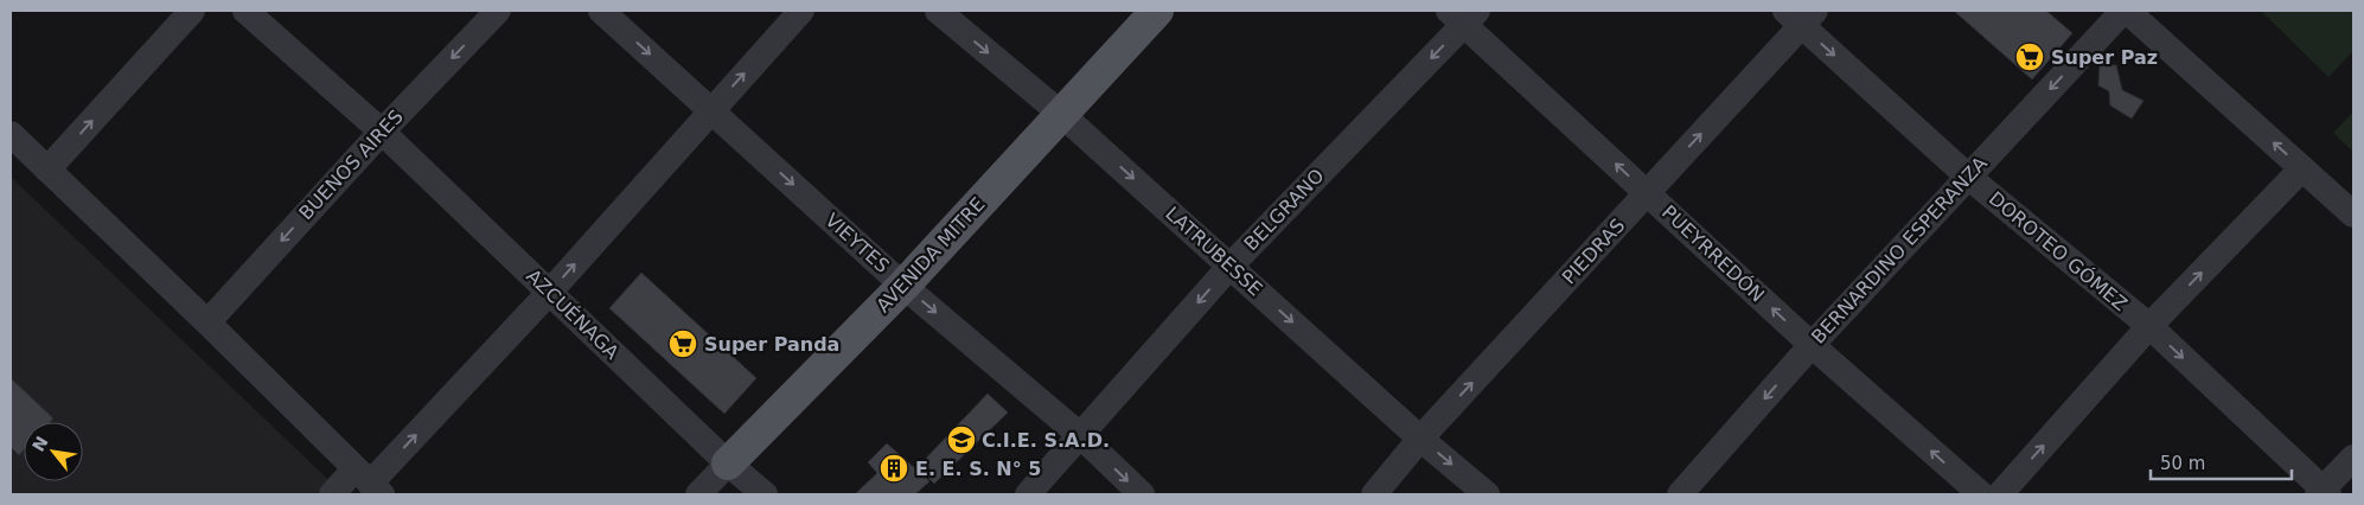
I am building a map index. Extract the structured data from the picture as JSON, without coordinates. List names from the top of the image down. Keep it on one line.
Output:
{"streets":{"main road":["AVENIDA MITRE"],"street":["BUENOS AIRES","BELGRANO","VIEYTES","BERNARDINO ESPERANZA","LATRUBESSE","PIEDRAS","DOROTEO GÓMEZ","PUEYRREDÓN","AZCUÉNAGA"]},"crossings":[["BUENOS AIRES","AZCUÉNAGA"],["BELGRANO","VIEYTES"],["BELGRANO","LATRUBESSE"],["BELGRANO","PUEYRREDÓN"],["VIEYTES","AVENIDA MITRE"],["BERNARDINO ESPERANZA","DOROTEO GÓMEZ"],["BERNARDINO ESPERANZA","PUEYRREDÓN"],["LATRUBESSE","PIEDRAS"],["LATRUBESSE","AVENIDA MITRE"],["PIEDRAS","DOROTEO GÓMEZ"],["PIEDRAS","PUEYRREDÓN"],["AVENIDA MITRE","AZCUÉNAGA"]],"one_way":["BELGRANO","VIEYTES","LATRUBESSE","PIEDRAS","DOROTEO GÓMEZ","PUEYRREDÓN"],"places":{"supermarket":["Super Paz","Super Panda"],"school or university":["C.I.E. S.A.D."],"building":["E. E. S. N° 5"]},"scale_bar":"50 m","north":"top left"}
